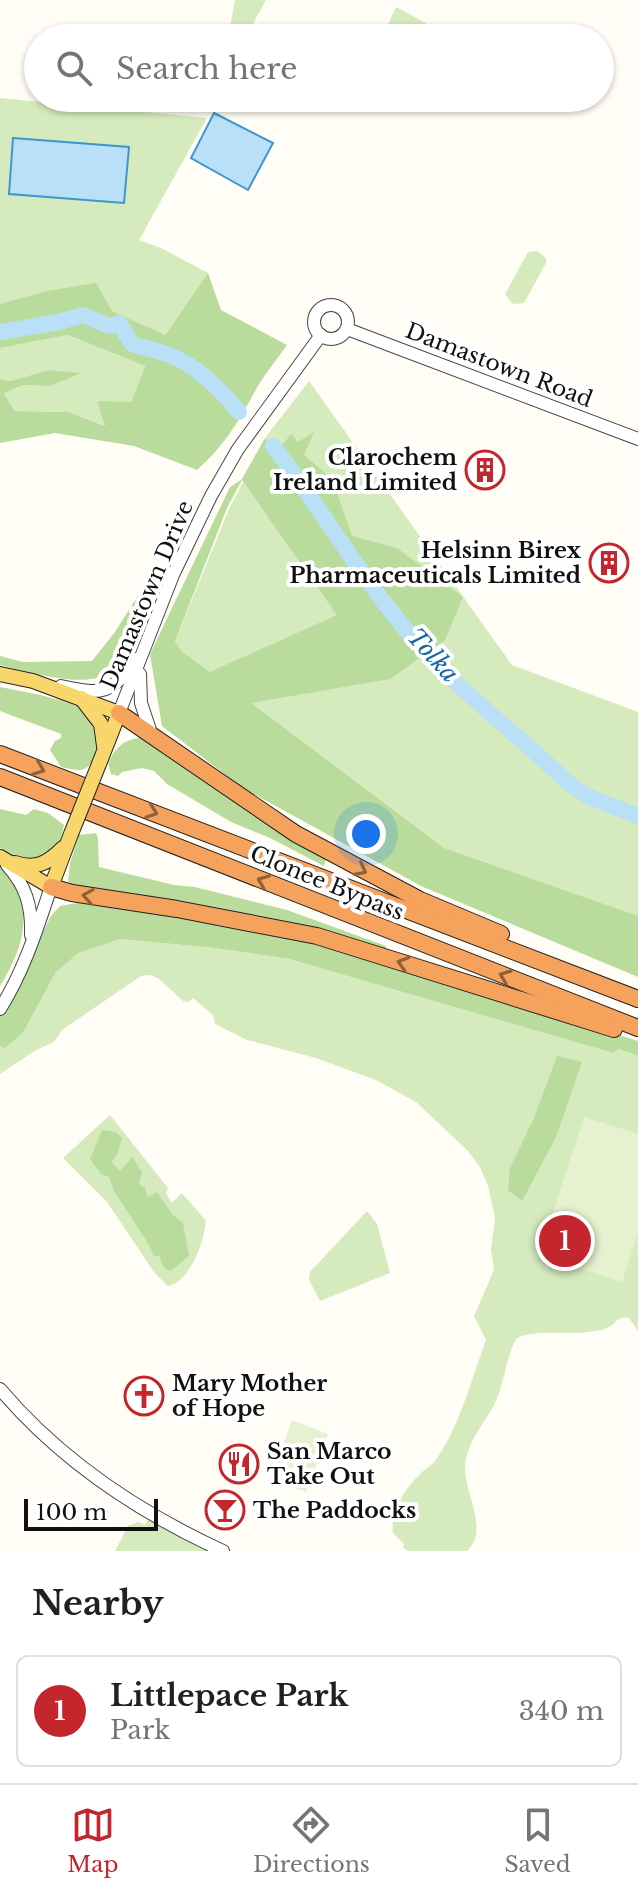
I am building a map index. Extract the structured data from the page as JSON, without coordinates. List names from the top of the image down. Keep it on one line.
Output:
{"streets":{"highway":["Clonee Bypass"],"street":["Damastown Road","Damastown Drive"]},"crossings":[["Damastown Road","Damastown Drive"]],"water":["Tolka"],"places":{"building":["Clarochem Ireland Limited","Helsinn Birex Pharmaceuticals Limited"],"church":["Mary Mother of Hope"],"restaurant":["San Marco Take Out"],"bar":["The Paddocks"]},"scale_bar":"100 m","page":{"search":"Search here","pins":"1","scale":"100 m","heading":"Nearby","list":[{"mark":"1","name":"Littlepace Park","note":"Park","value":"340 m"}],"nav":["Map","Directions","Saved"]}}
